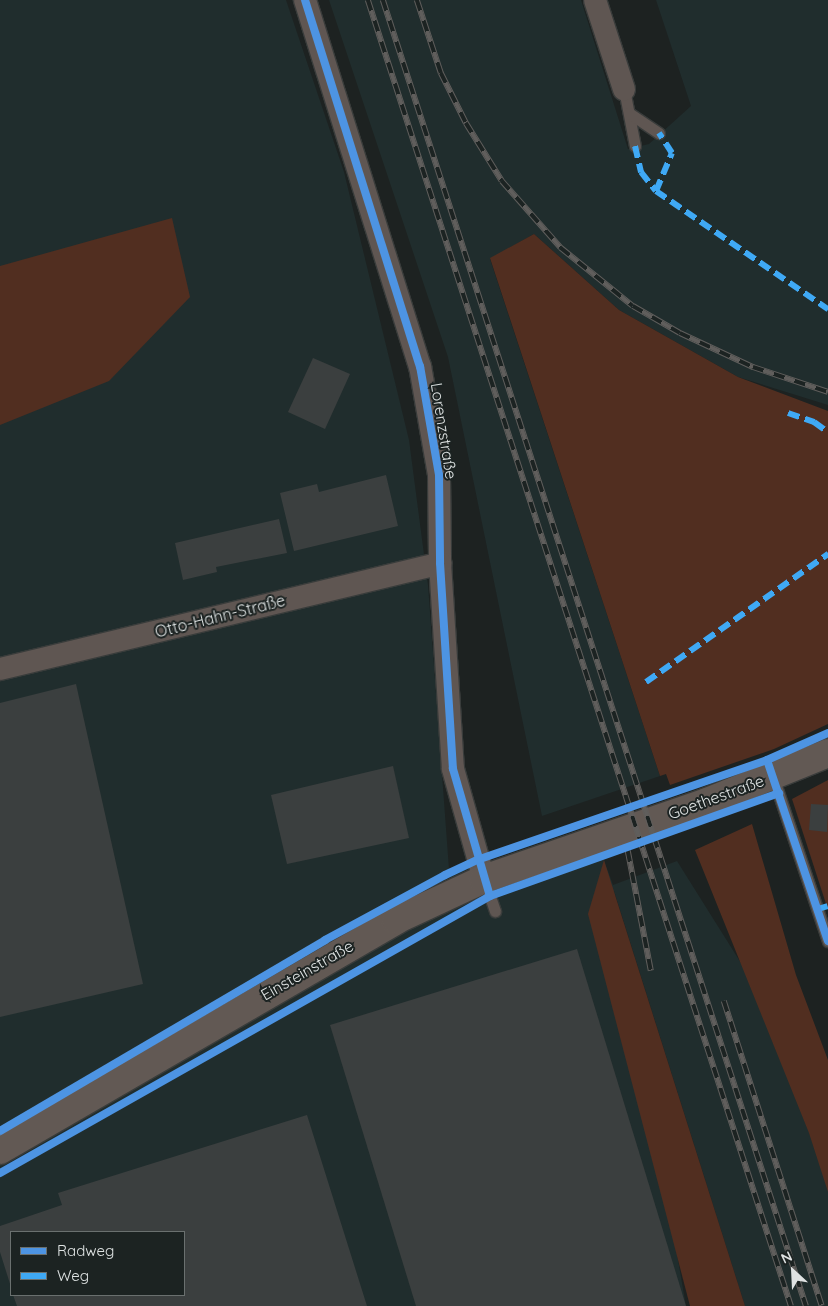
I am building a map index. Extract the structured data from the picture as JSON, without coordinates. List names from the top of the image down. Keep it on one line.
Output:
{"streets":{"street":["Lorenzstraße","Otto-Hahn-Straße","Goethestraße","Einsteinstraße"]},"crossings":[["Lorenzstraße","Otto-Hahn-Straße"],["Lorenzstraße","Einsteinstraße"],["Goethestraße","Einsteinstraße"]],"legend":["Radweg","Weg"],"north":"top left"}
